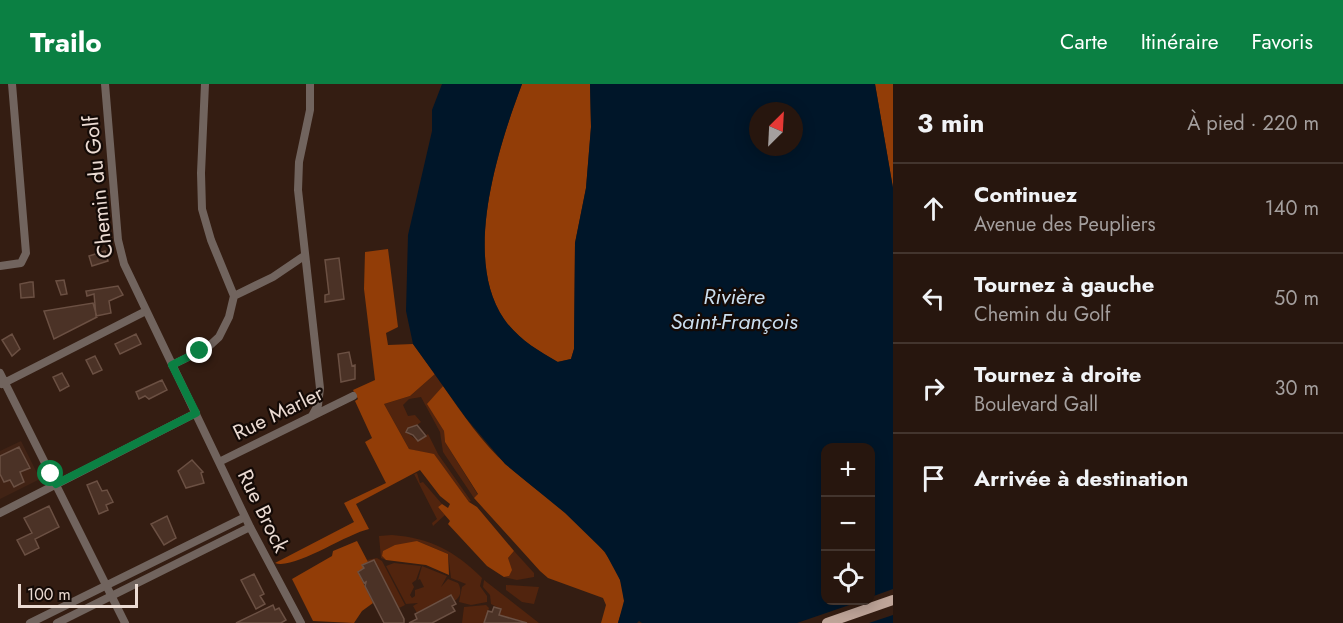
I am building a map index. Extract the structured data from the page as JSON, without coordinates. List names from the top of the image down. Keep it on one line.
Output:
{"streets":{"street":["Chemin du Golf","Rue Marler","Rue Brock"]},"crossings":[["Chemin du Golf","Rue Brock"],["Rue Marler","Rue Brock"]],"water":["Rivière Saint-François"],"scale_bar":"100 m","north":"top right","page":{"header":"Trailo","nav":["Carte","Itinéraire","Favoris"],"heading":["3 min","À pied · 220 m"],"list":[["Continuez","Avenue des Peupliers","140 m"],["Tournez à gauche","Chemin du Golf","50 m"],["Tournez à droite","Boulevard Gall","30 m"],"Arrivée à destination"],"map_buttons":["+","−"],"scale":"100 m"}}
